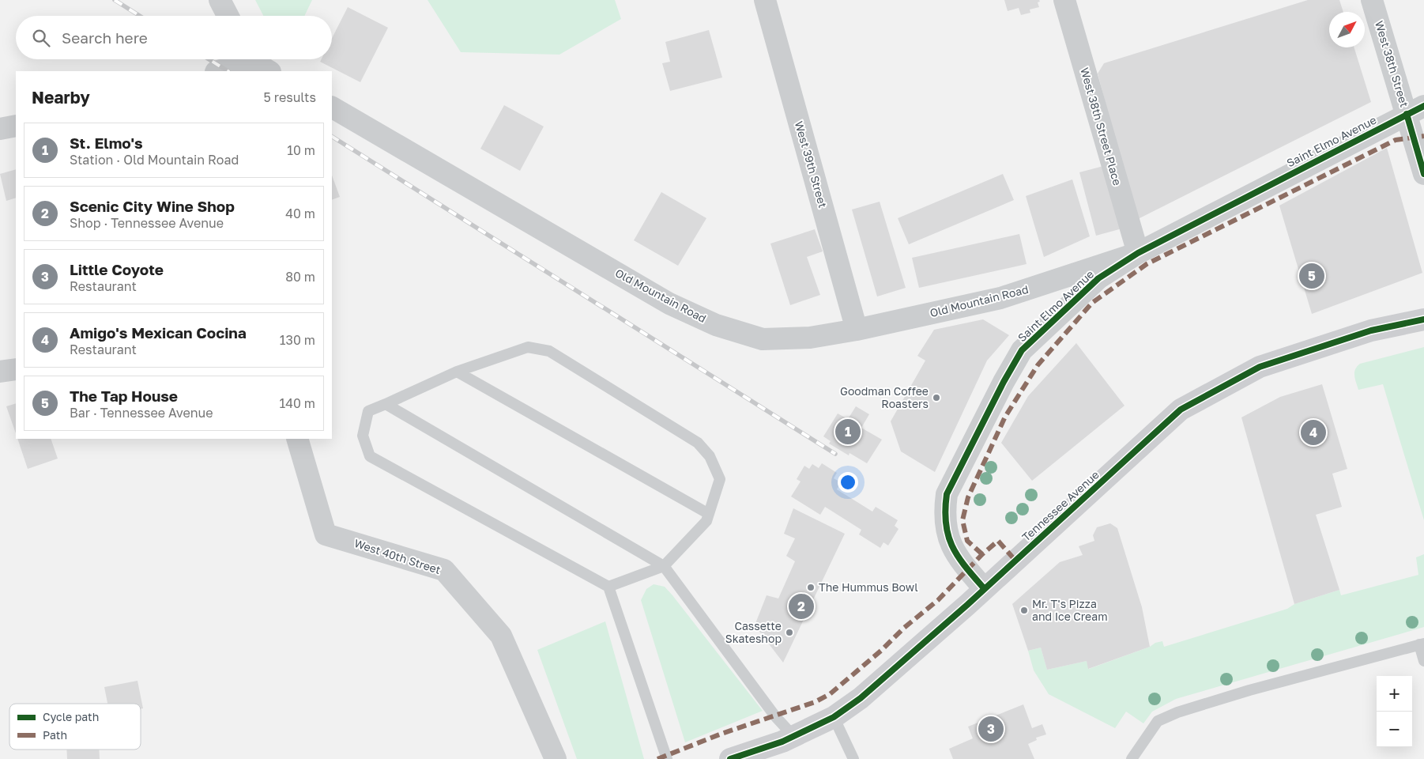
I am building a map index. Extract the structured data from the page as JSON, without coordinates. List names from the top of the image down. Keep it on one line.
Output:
{"streets":{"main road":["Tennessee Avenue"],"street":["West 38th Street","West 38th Street Place","Saint Elmo Avenue","West 39th Street","Old Mountain Road","West 40th Street"]},"crossings":[["West 38th Street","Saint Elmo Avenue"],["West 38th Street Place","Saint Elmo Avenue"],["West 38th Street Place","Old Mountain Road"],["Saint Elmo Avenue","Old Mountain Road"],["Saint Elmo Avenue","Tennessee Avenue"],["West 39th Street","Old Mountain Road"]],"places":["Goodman Coffee Roasters","The Hummus Bowl","Mr. T's Pizza and Ice Cream","Cassette Skateshop"],"legend":["Cycle path","Path"],"north":"top right","page":{"search":"Search here","heading":["Nearby","5 results"],"list":[{"mark":"1","name":"St. Elmo's","note":"Station · Old Mountain Road","value":"10 m"},{"mark":"2","name":"Scenic City Wine Shop","note":"Shop · Tennessee Avenue","value":"40 m"},{"mark":"3","name":"Little Coyote","note":"Restaurant","value":"80 m"},{"mark":"4","name":"Amigo's Mexican Cocina","note":"Restaurant","value":"130 m"},{"mark":"5","name":"The Tap House","note":"Bar · Tennessee Avenue","value":"140 m"}],"pins":["5","1","4","2","3"],"map_buttons":["+","−"]}}
